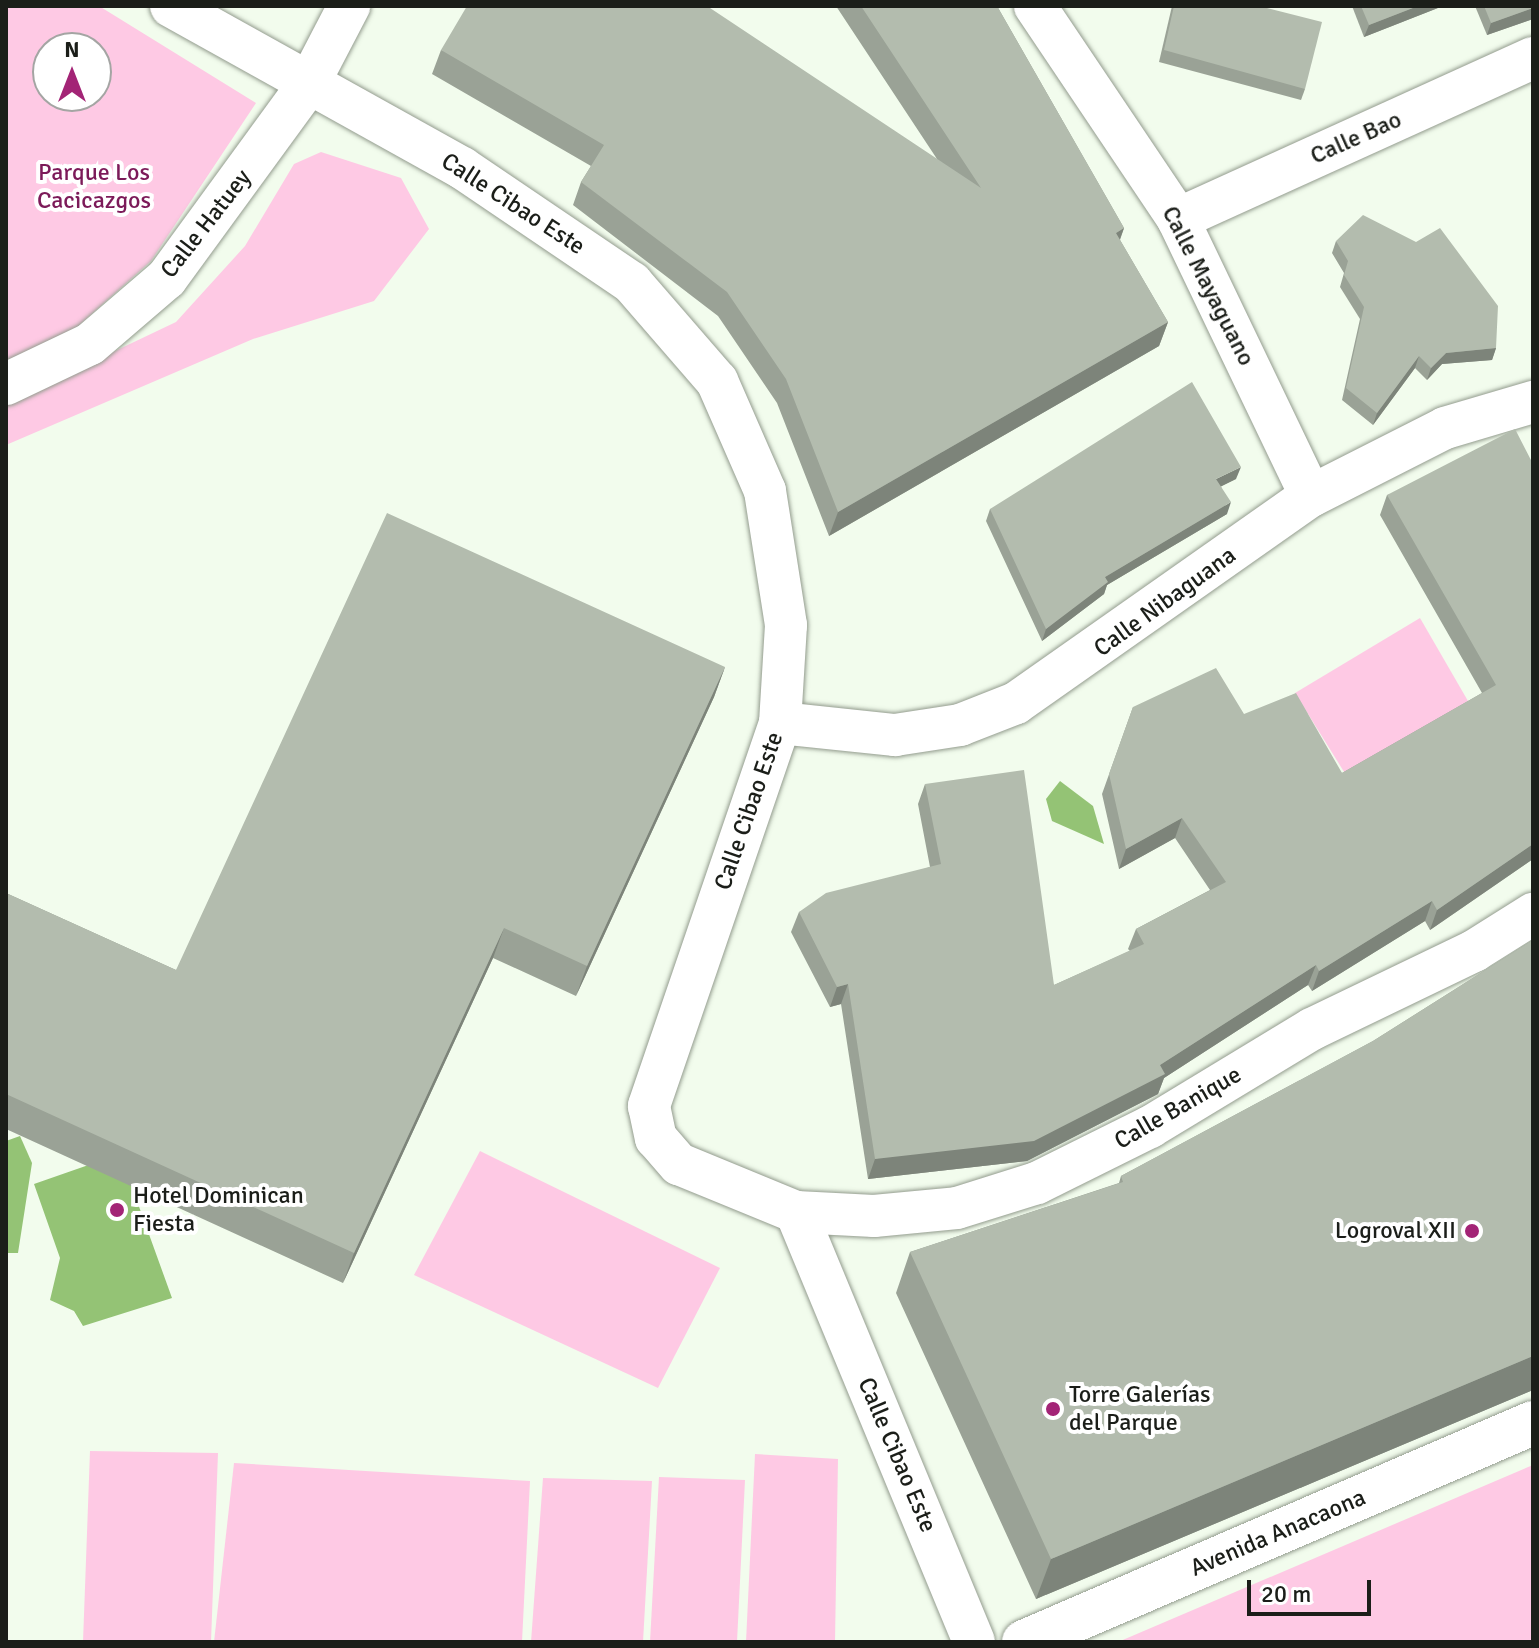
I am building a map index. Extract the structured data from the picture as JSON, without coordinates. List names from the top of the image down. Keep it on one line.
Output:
{"streets":{"main road":["Avenida Anacaona"],"street":["Calle Bao","Calle Cibao Este","Calle Hatuey","Calle Mayaguano","Calle Nibaguana","Calle Banique"]},"crossings":[["Calle Bao","Calle Mayaguano"],["Calle Cibao Este","Calle Hatuey"],["Calle Cibao Este","Calle Nibaguana"],["Calle Cibao Este","Calle Banique"],["Calle Mayaguano","Calle Nibaguana"]],"parks":["Parque Los Cacicazgos"],"places":["Hotel Dominican Fiesta","Logroval XII","Torre Galerías del Parque"],"scale_bar":"20 m","north":"top"}
